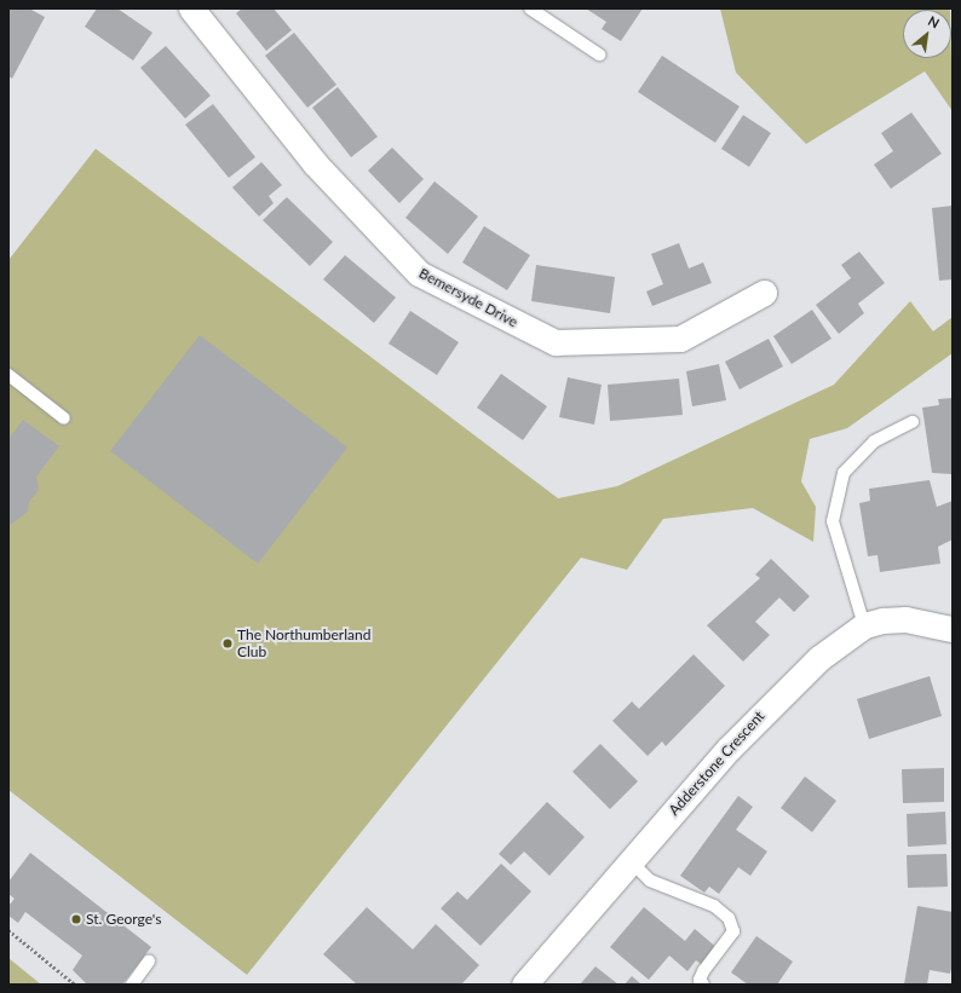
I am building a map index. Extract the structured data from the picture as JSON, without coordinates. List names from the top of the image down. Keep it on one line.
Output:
{"streets":{"street":["Bemersyde Drive","Adderstone Crescent"]},"places":["The Northumberland Club","St. George's"],"north":"top right"}
